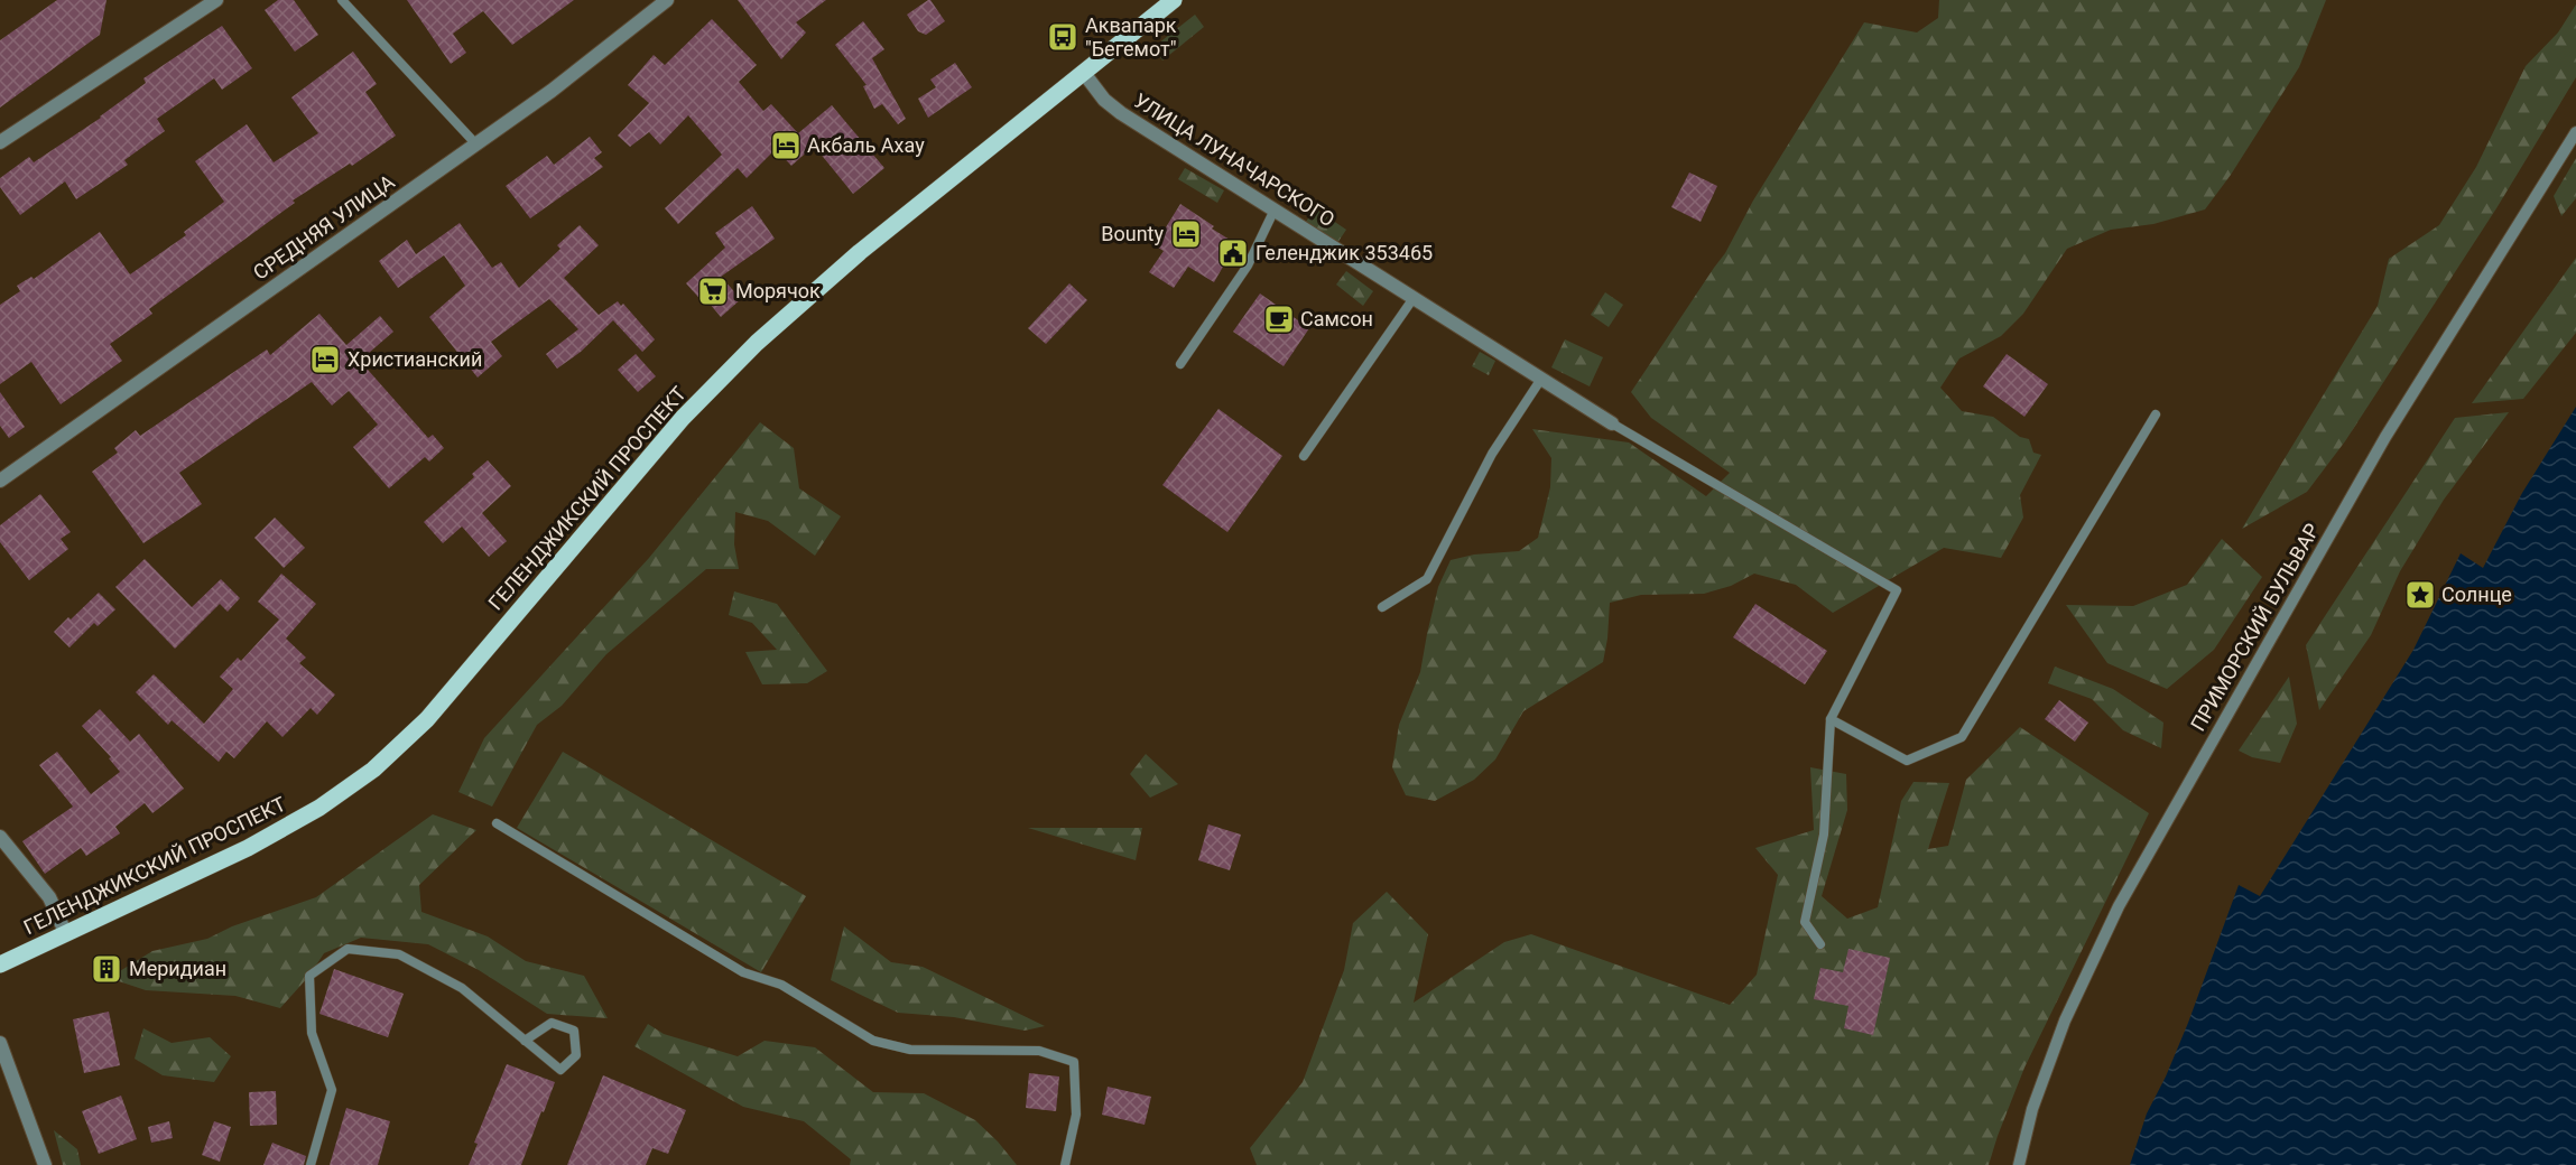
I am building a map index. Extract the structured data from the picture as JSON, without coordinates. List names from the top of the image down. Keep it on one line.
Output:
{"streets":{"main road":["ГЕЛЕНДЖИКСКИЙ ПРОСПЕКТ"],"street":["УЛИЦА ЛУНАЧАРСКОГО","СРЕДНЯЯ УЛИЦА","ПРИМОРСКИЙ БУЛЬВАР"]},"crossings":[["УЛИЦА ЛУНАЧАРСКОГО","ГЕЛЕНДЖИКСКИЙ ПРОСПЕКТ"]],"places":{"bus stop":["Аквапарк \"Бегемот\""],"hotel":["Акбаль Ахау","Bounty","Христианский"],"public building":["Геленджик 353465"],"supermarket":["Морячок"],"cafe":["Самсон"],"place":["Солнце"],"building":["Меридиан"]}}
